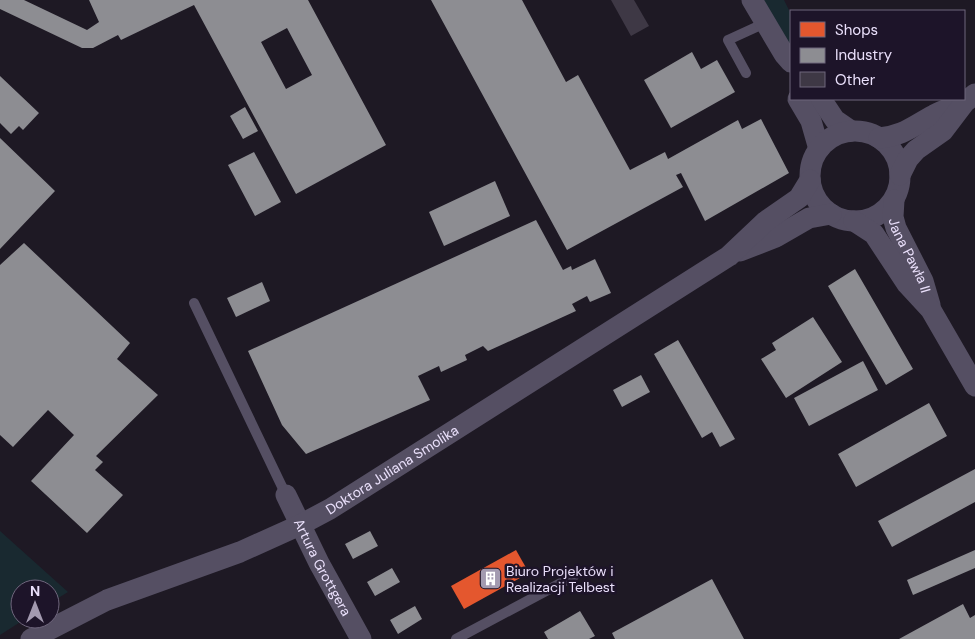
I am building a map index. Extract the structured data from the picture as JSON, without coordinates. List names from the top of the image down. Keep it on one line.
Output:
{"streets":{"street":["Jana Pawła II","Doktora Juliana Smolika","Artura Grottgera"]},"crossings":[["Jana Pawła II","Doktora Juliana Smolika"],["Doktora Juliana Smolika","Artura Grottgera"]],"places":{"building":["Biuro Projektów i Realizacji Telbest"]},"legend":["Shops","Industry","Other"],"north":"top"}
